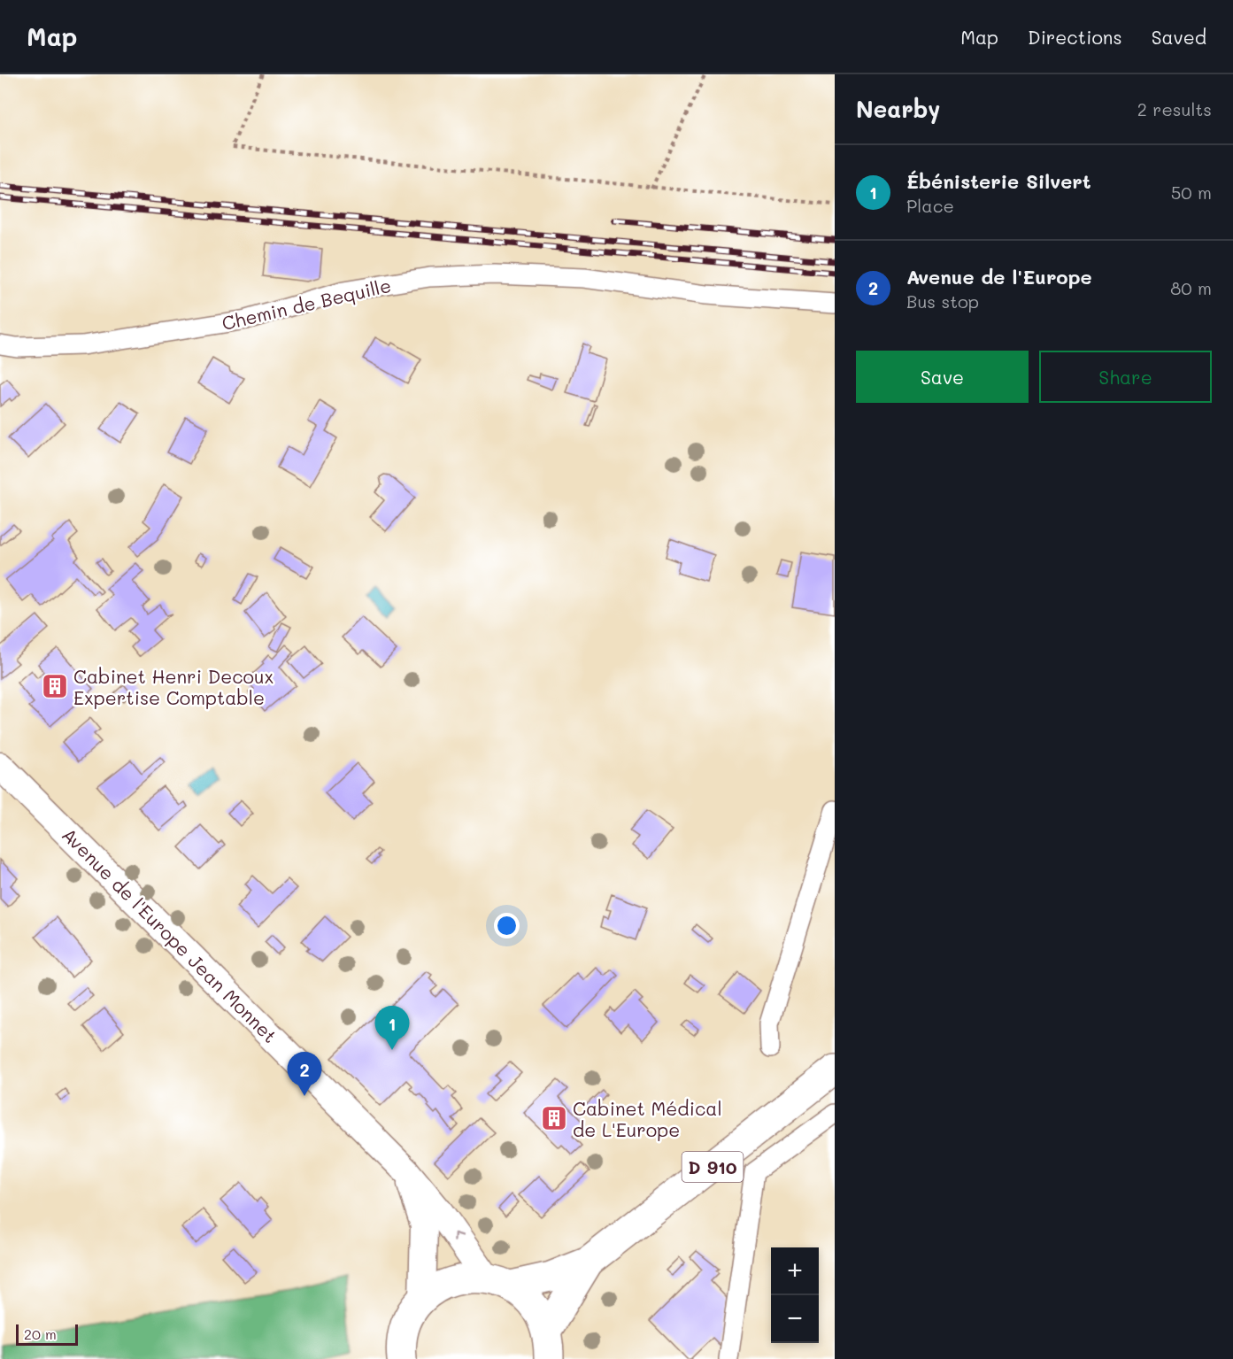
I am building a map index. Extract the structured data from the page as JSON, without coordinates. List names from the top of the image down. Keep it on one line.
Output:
{"streets":{"main road":["Avenue de l'Europe Jean Monnet","D 910"],"street":["Chemin de Bequille"]},"crossings":[["Avenue de l'Europe Jean Monnet","D 910"]],"places":{"building":["Cabinet Henri Decoux Expertise Comptable","Cabinet Médical de L'Europe"]},"scale_bar":"20 m","page":{"header":"Map","nav":["Map","Directions","Saved"],"heading":["Nearby","2 results"],"list":[{"mark":"1","name":"Ébénisterie Silvert","note":"Place","value":"50 m"},{"mark":"2","name":"Avenue de l'Europe","note":"Bus stop","value":"80 m"}],"buttons":["Save","Share"],"pins":["1","2"],"map_buttons":["+","−"],"scale":"20 m"}}
